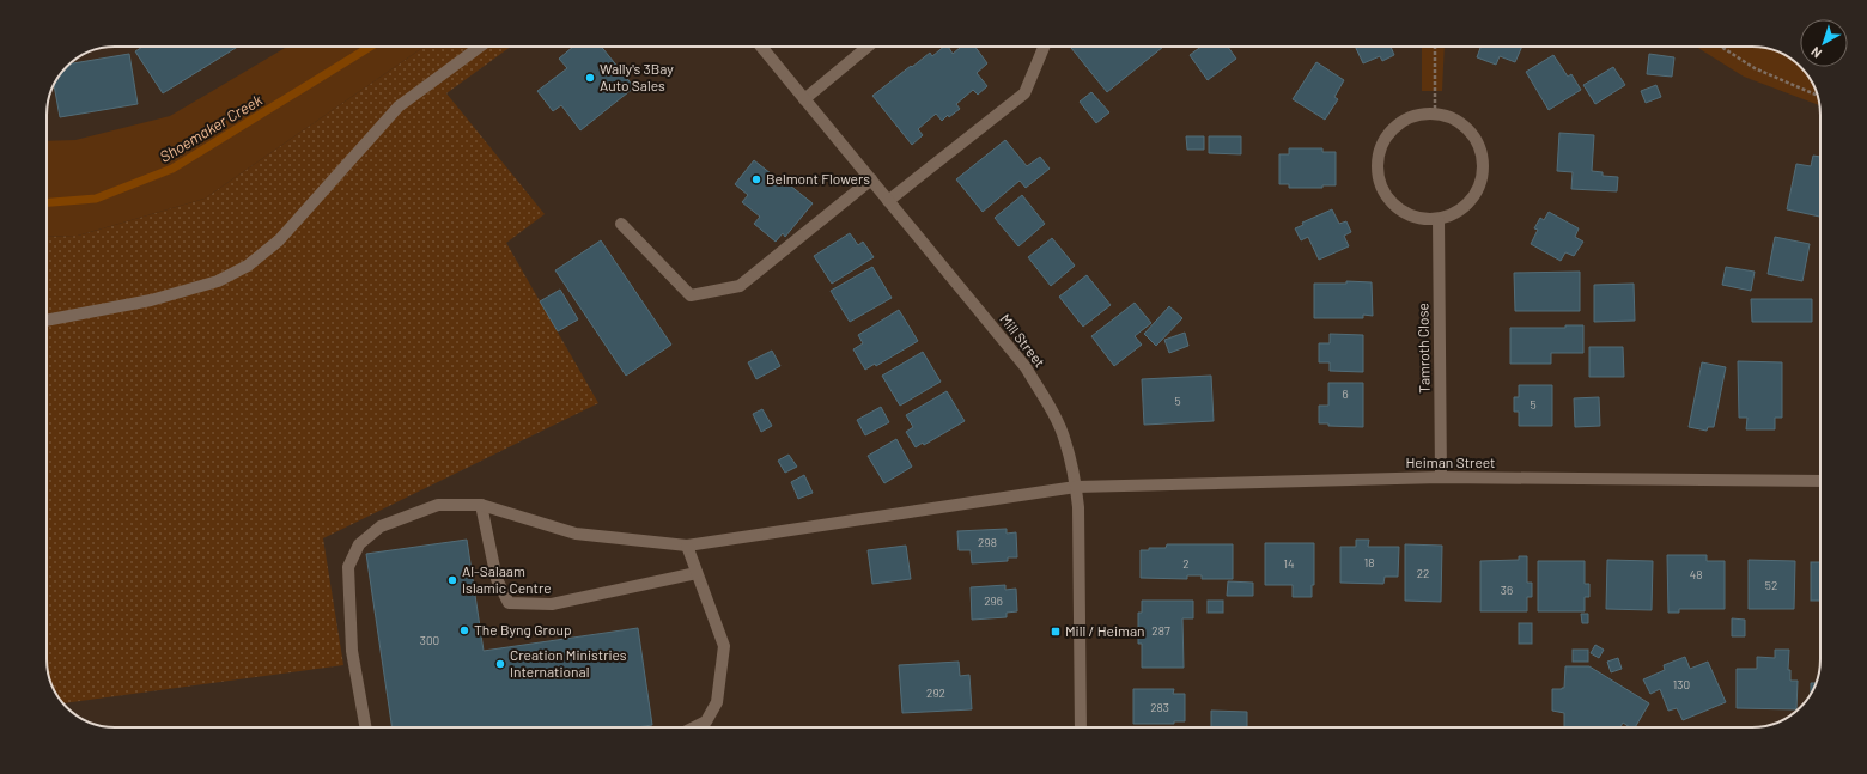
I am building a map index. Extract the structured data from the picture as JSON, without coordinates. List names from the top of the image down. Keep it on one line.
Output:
{"streets":{"street":["Mill Street","Tamroth Close","Heiman Street"]},"crossings":[["Mill Street","Heiman Street"],["Tamroth Close","Heiman Street"]],"water":["Shoemaker Creek"],"places":{"other":["Wally's 3Bay Auto Sales","Belmont Flowers","Al-Salaam Islamic Centre","The Byng Group","Creation Ministries International"],"transit":["Mill / Heiman"]},"house_numbers":["6","5","5","298","18","2","14","22","48","52","36","296","287","300","130","292","283"],"north":"bottom left"}
